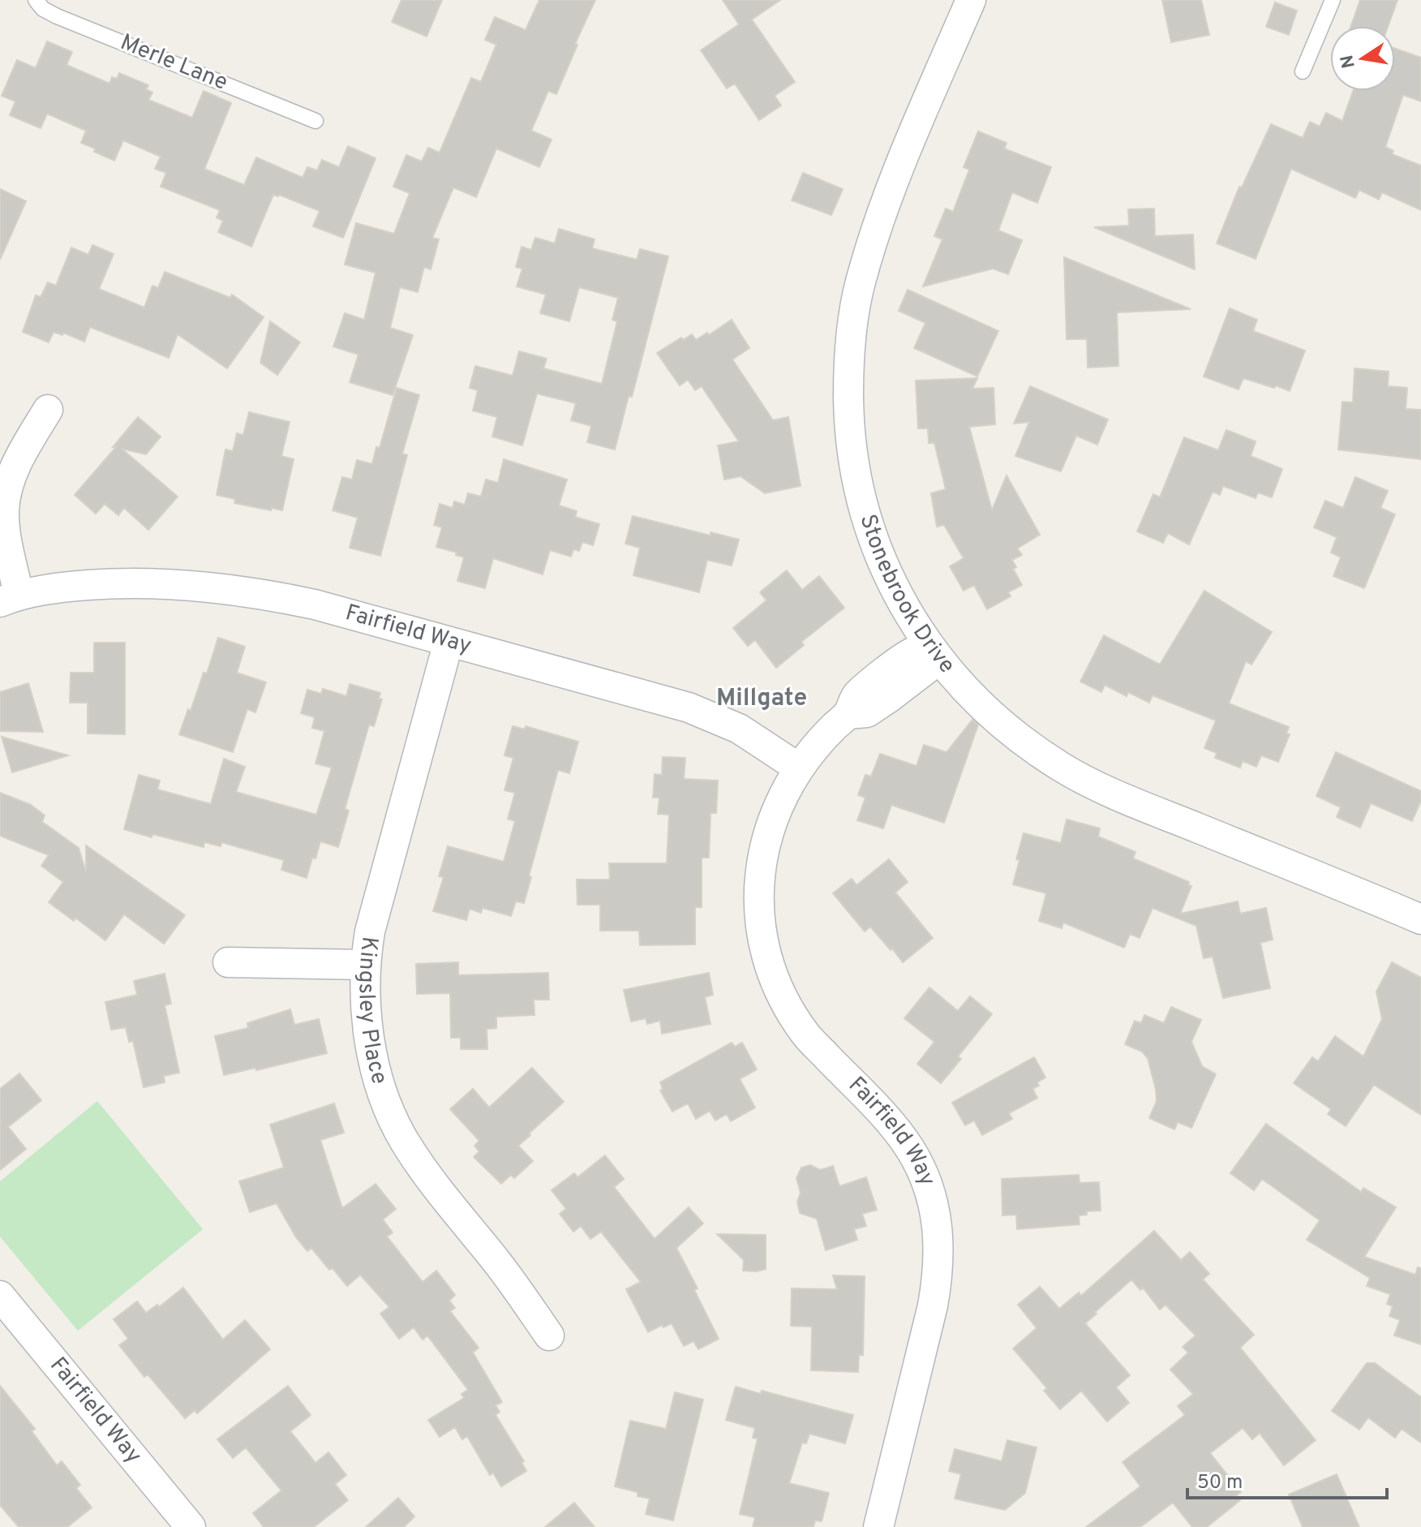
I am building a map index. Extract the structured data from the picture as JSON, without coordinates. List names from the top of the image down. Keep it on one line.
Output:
{"streets":{"street":["Stonebrook Drive","Fairfield Way","Kingsley Place"],"lane":["Merle Lane"]},"crossings":[["Stonebrook Drive","Fairfield Way"],["Fairfield Way","Kingsley Place"]],"districts":["Millgate"],"scale_bar":"50 m","north":"left"}
